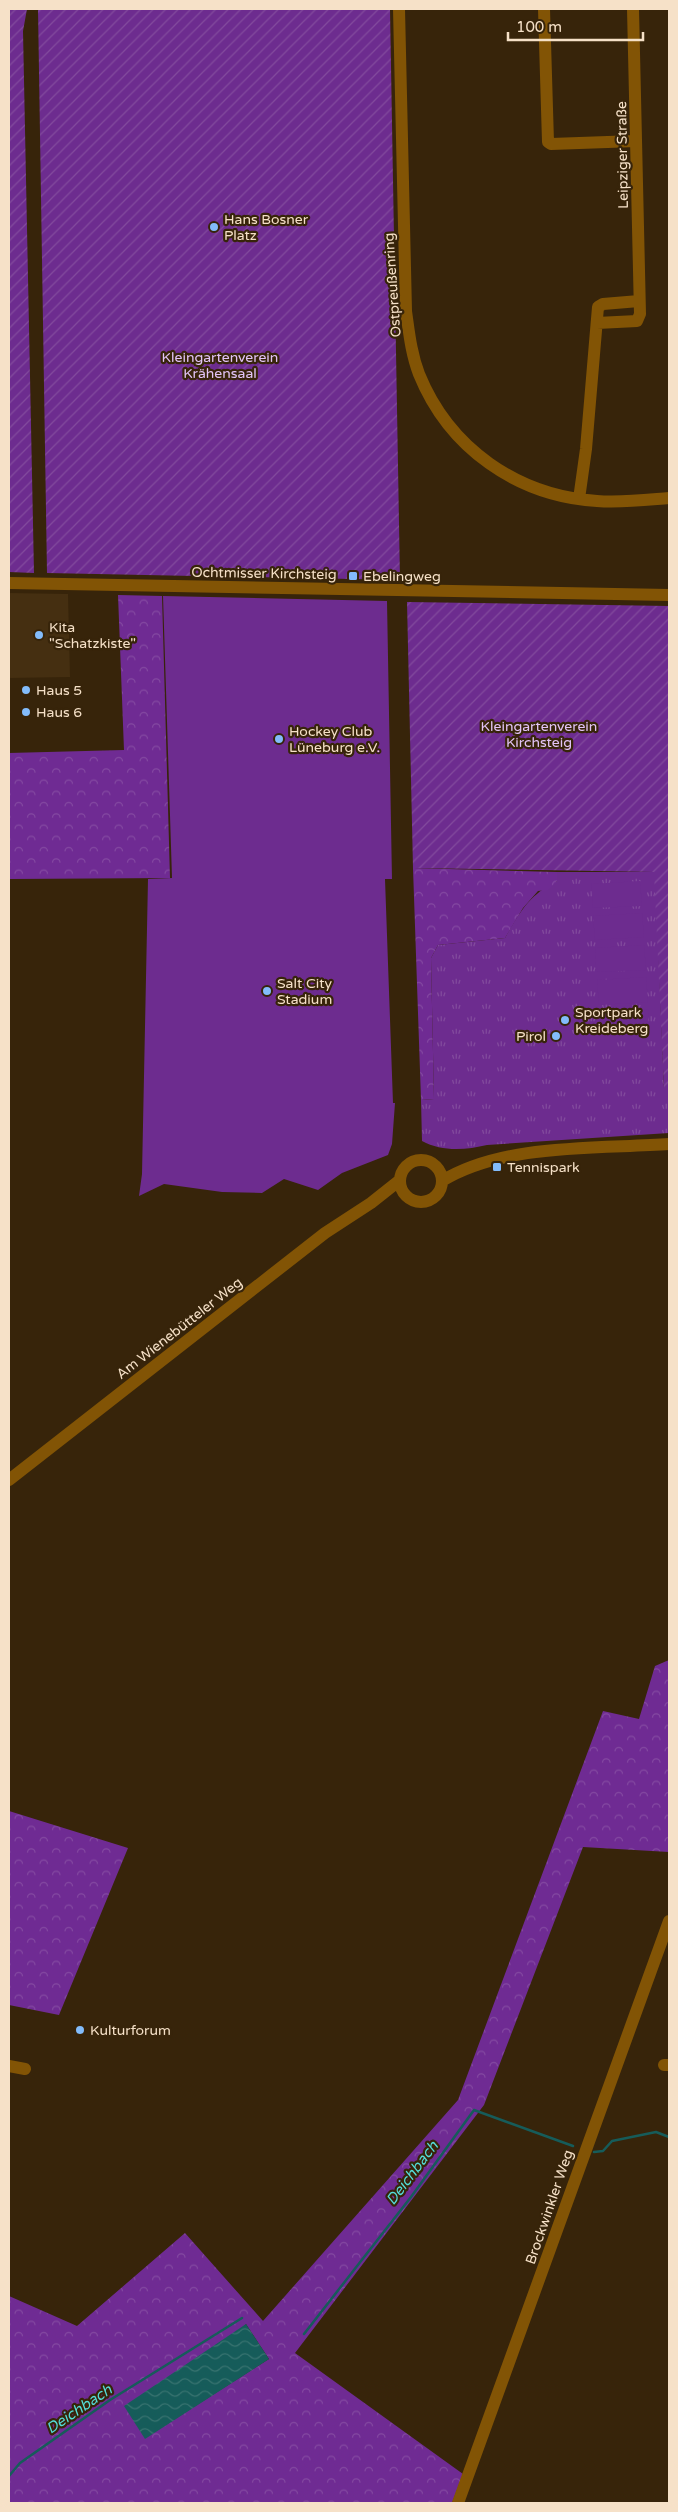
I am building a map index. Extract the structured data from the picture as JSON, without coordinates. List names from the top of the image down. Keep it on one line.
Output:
{"streets":{"street":["Leipziger Straße","Ostpreußenring","Ochtmisser Kirchsteig","Am Wienebütteler Weg","Brockwinkler Weg"]},"water":["Deichbach"],"parks":["Kleingartenverein Krähensaal","Kleingartenverein Kirchsteig"],"places":{"other":["Hans Bosner Platz","Kita \"Schatzkiste\"","Haus 5","Haus 6","Hockey Club Lüneburg e.V.","Salt City Stadium","Sportpark Kreideberg","Pirol","Kulturforum"],"transit":["Ebelingweg","Tennispark"]},"scale_bar":"100 m"}
